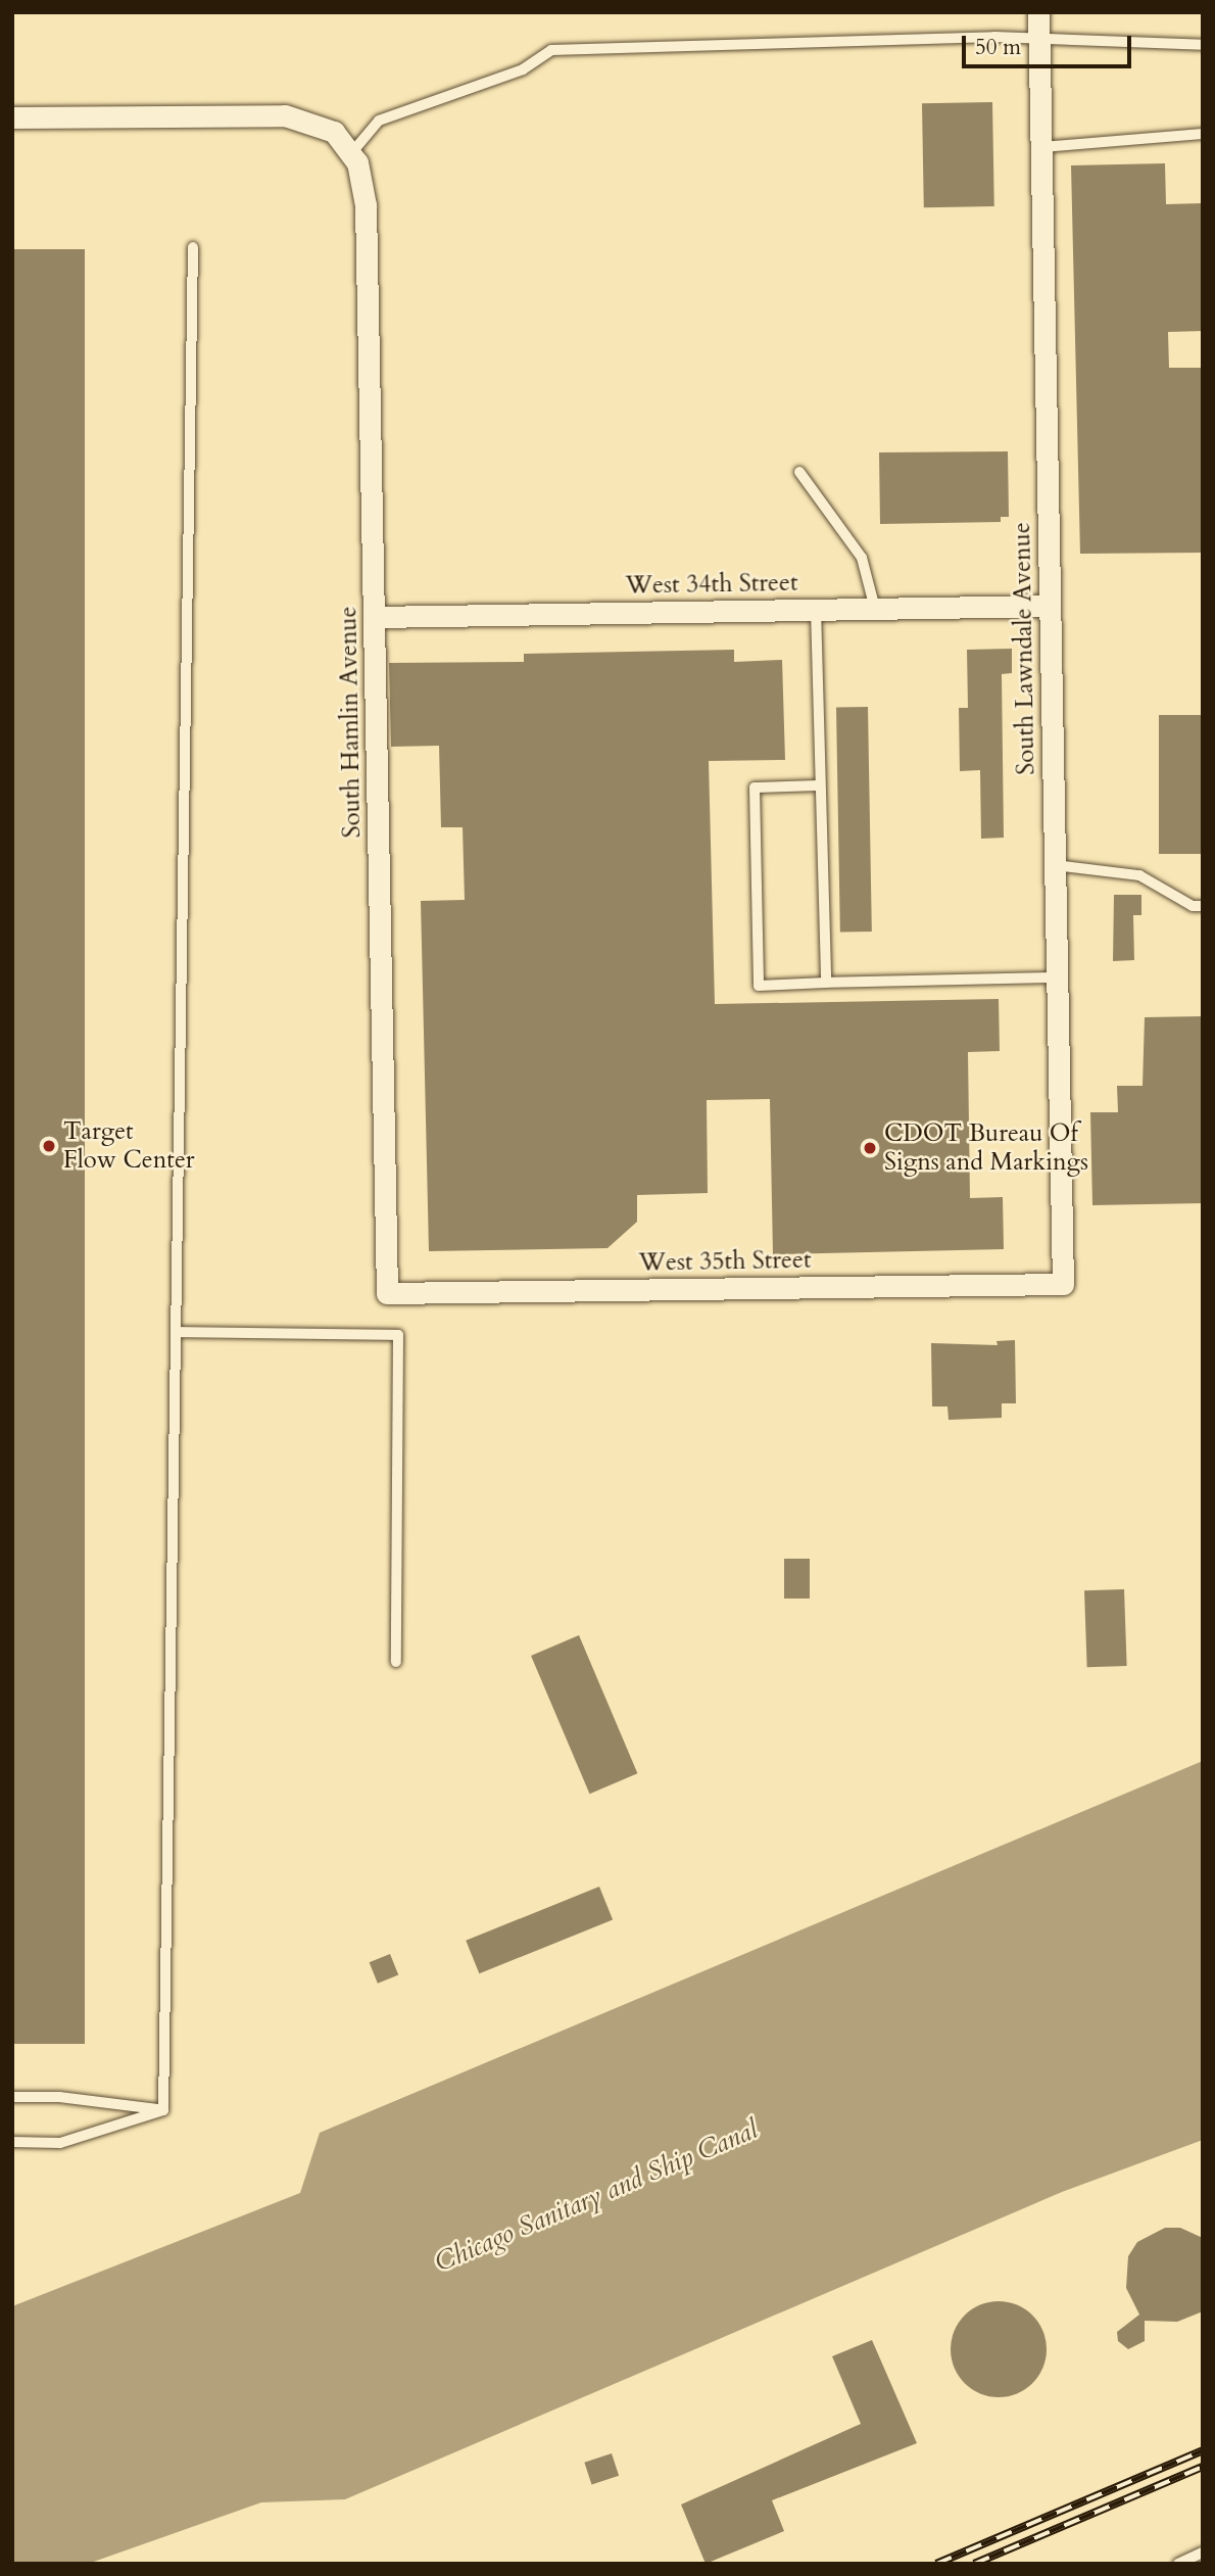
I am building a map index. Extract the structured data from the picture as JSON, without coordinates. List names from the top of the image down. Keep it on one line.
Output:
{"streets":{"street":["West 34th Street","South Lawndale Avenue","South Hamlin Avenue","West 35th Street"]},"crossings":[["West 34th Street","South Lawndale Avenue"],["West 34th Street","South Hamlin Avenue"],["South Lawndale Avenue","West 35th Street"],["South Hamlin Avenue","West 35th Street"]],"water":["Chicago Sanitary and Ship Canal"],"places":["Target Flow Center","CDOT Bureau Of Signs and Markings"],"scale_bar":"50 m"}
